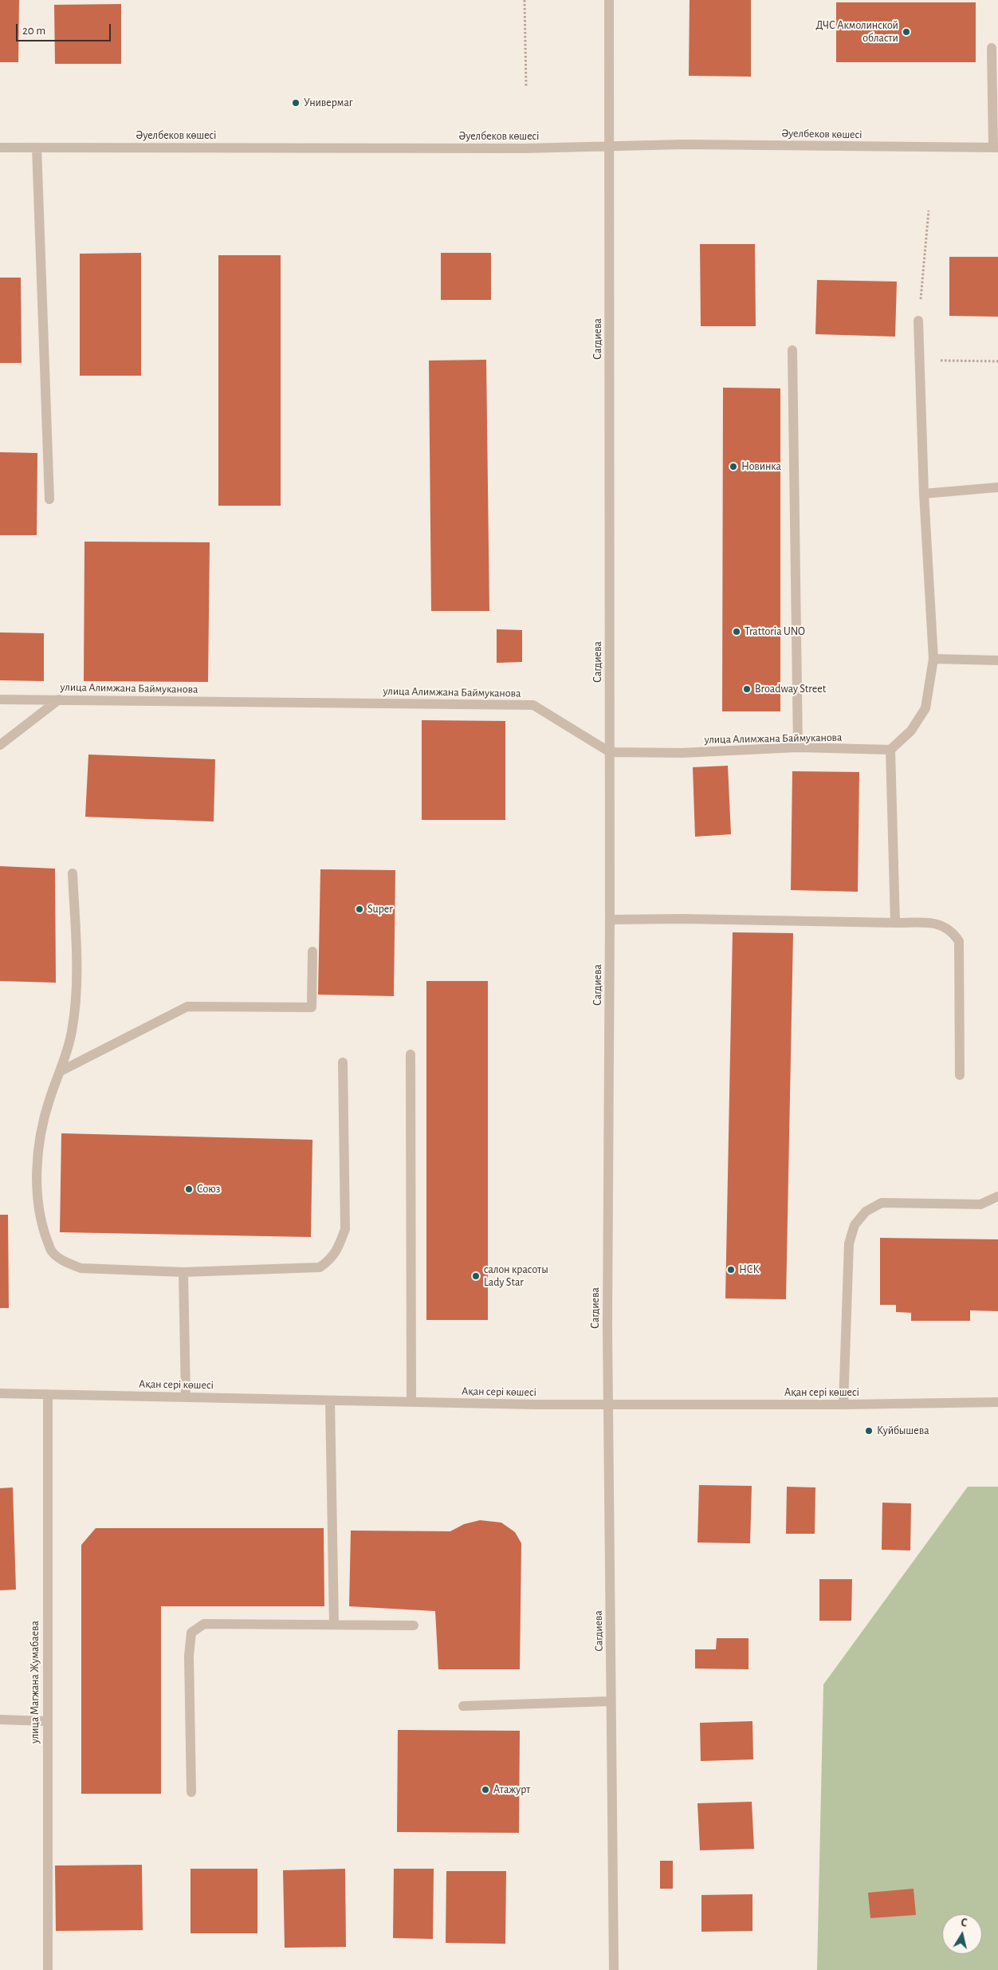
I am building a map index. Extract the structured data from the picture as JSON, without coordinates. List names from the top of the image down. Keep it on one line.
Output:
{"streets":{"street":["Әуелбеков көшесі","Сагдиева","улица Алимжана Баймуканова","Ақан сері көшесі","улица Магжана Жумабаева"]},"crossings":[["Әуелбеков көшесі","Сагдиева"],["Сагдиева","улица Алимжана Баймуканова"],["Сагдиева","Ақан сері көшесі"],["Ақан сері көшесі","улица Магжана Жумабаева"]],"places":["ДЧС Акмолинской области","Универмаг","Новинка","Trattoria UNO","Broadway Street","Super","Союз","НСК","салон красоты Lady Star","Куйбышева","Атажурт"],"scale_bar":"20 m","north":"top"}
